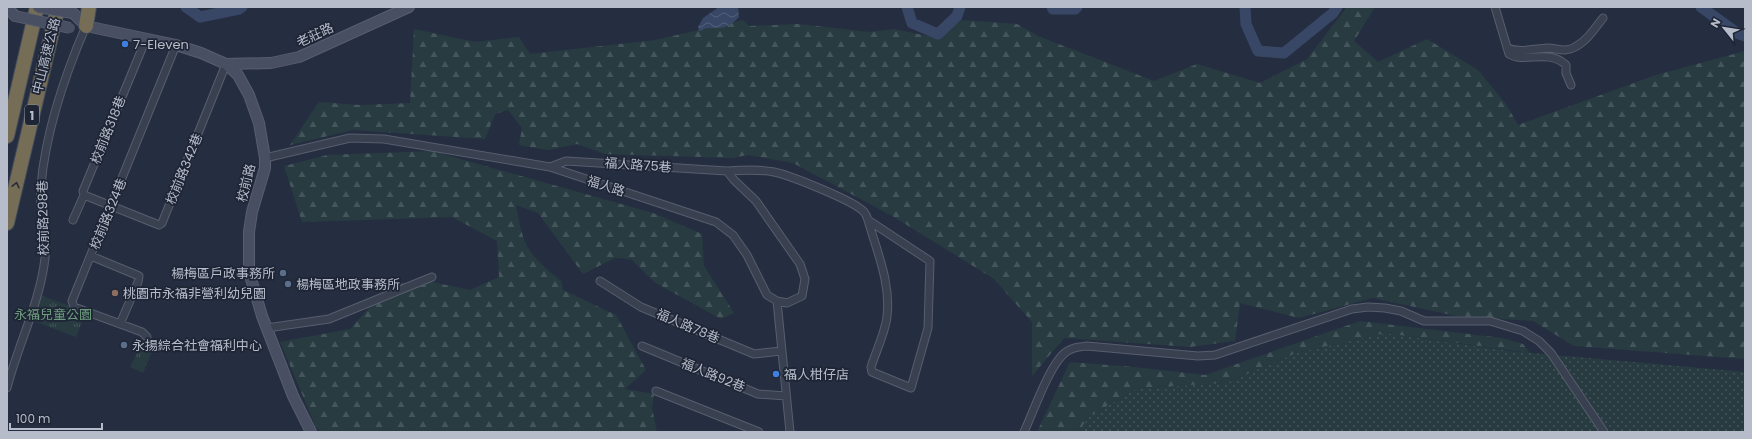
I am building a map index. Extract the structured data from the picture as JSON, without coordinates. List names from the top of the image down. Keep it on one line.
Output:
{"streets":{"highway":["中山高速公路","1"],"street":["老莊路","校前路318巷","福人路75巷","校前路342巷","校前路","福人路","校前路324巷","校前路298巷","福人路78巷","福人路92巷"]},"crossings":[["老莊路","校前路342巷"],["老莊路","校前路"],["校前路318巷","校前路"],["福人路75巷","福人路"],["校前路342巷","校前路"],["校前路342巷","校前路324巷"],["校前路","福人路"],["校前路","校前路324巷"],["校前路","校前路298巷"]],"parks":["永福兒童公園"],"places":["7-Eleven","楊梅區戶政事務所","楊梅區地政事務所","桃園市永福非營利幼兒園","永揚綜合社會福利中心","福人柑仔店"],"scale_bar":"100 m","north":"top left"}
